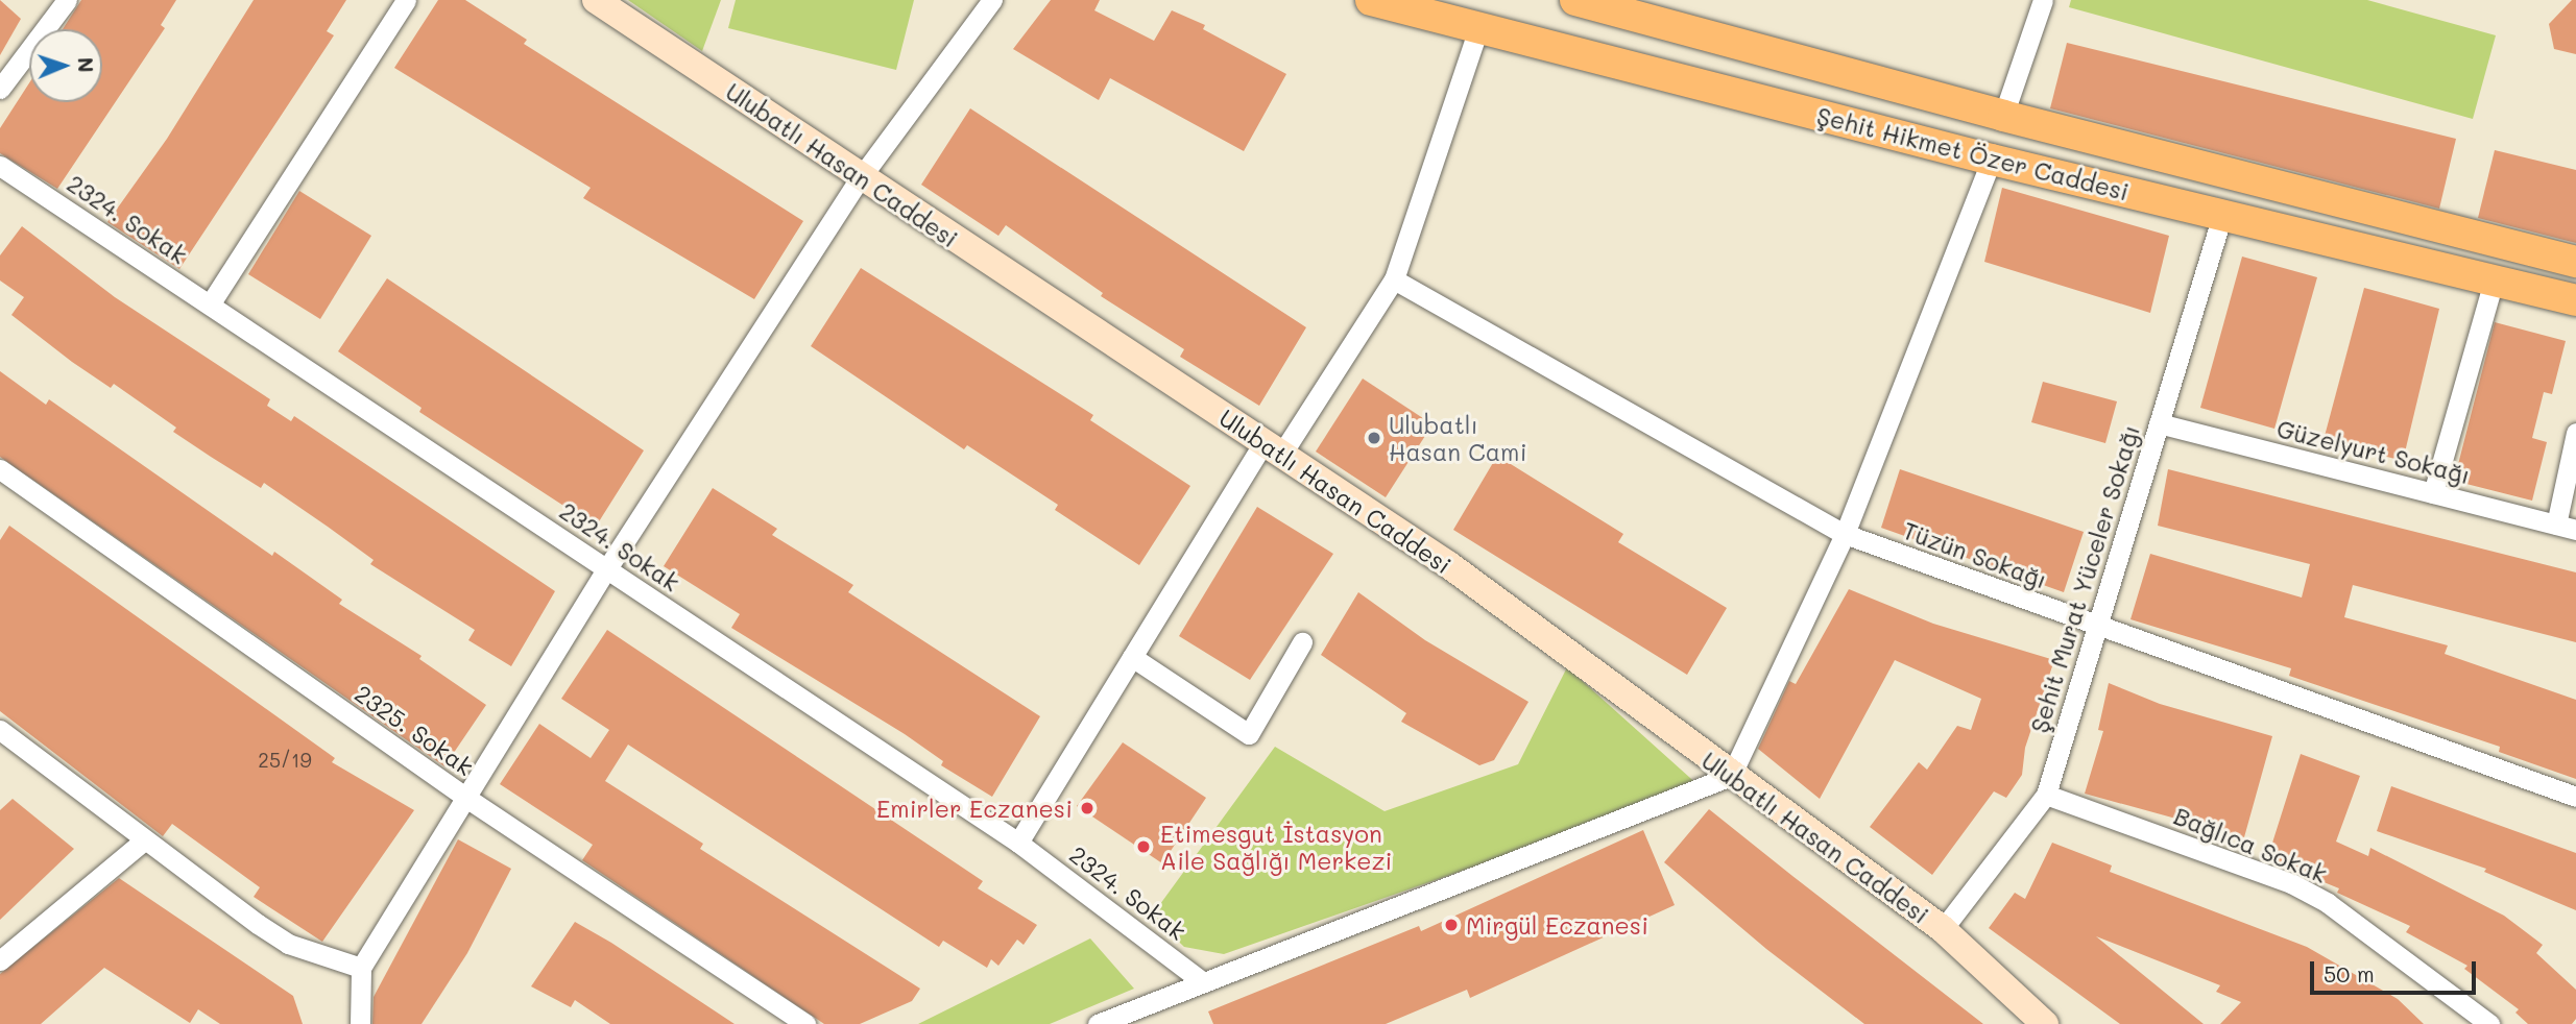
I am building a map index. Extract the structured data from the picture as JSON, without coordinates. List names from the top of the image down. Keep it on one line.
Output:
{"streets":{"main road":["Şehit Hikmet Özer Caddesi"],"street":["Ulubatlı Hasan Caddesi","2324. Sokak","Güzelyurt Sokağı","Tüzün Sokağı","Şehit Murat Yüceler Sokağı","2325. Sokak","Bağlıca Sokak"]},"crossings":[["Şehit Hikmet Özer Caddesi","Şehit Murat Yüceler Sokağı"],["Ulubatlı Hasan Caddesi","Şehit Murat Yüceler Sokağı"],["Güzelyurt Sokağı","Şehit Murat Yüceler Sokağı"],["Tüzün Sokağı","Şehit Murat Yüceler Sokağı"],["Şehit Murat Yüceler Sokağı","Bağlıca Sokak"]],"places":["Ulubatlı Hasan Cami","Emirler Eczanesi","Etimesgut İstasyon Aile Sağlığı Merkezi","Mirgül Eczanesi"],"house_numbers":["25/19"],"scale_bar":"50 m","north":"right"}
